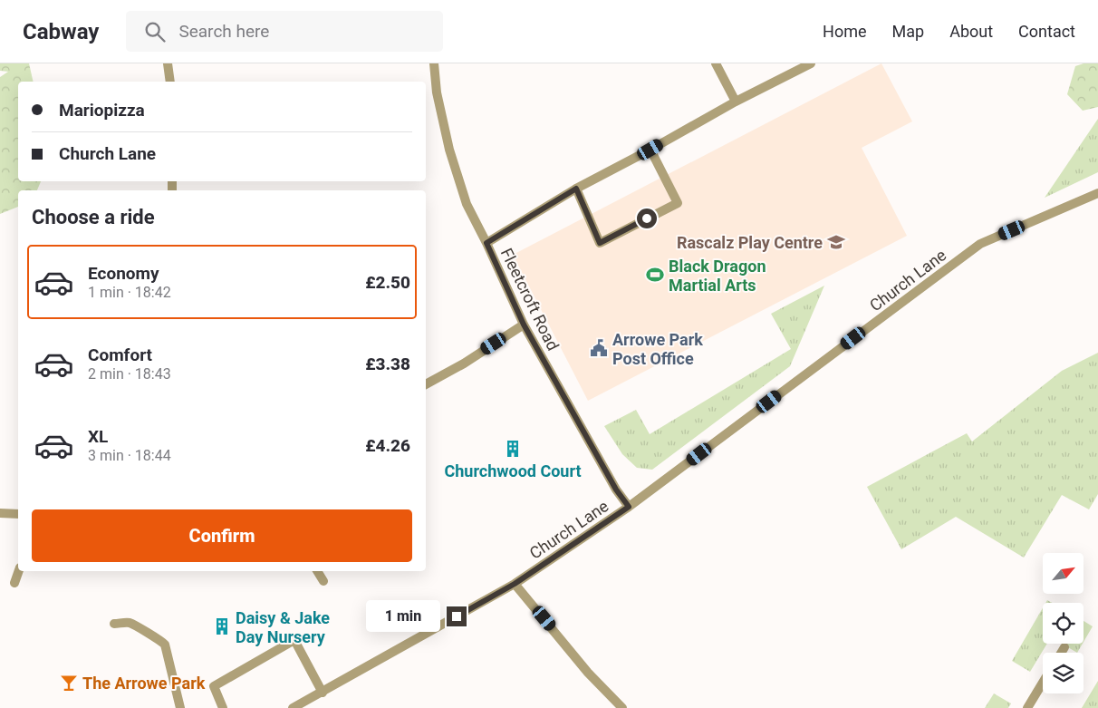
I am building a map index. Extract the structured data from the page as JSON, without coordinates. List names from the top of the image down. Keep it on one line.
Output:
{"streets":{"street":["Church Lane","Fleetcroft Road"]},"crossings":[["Church Lane","Fleetcroft Road"]],"places":{"school or university":["Rascalz Play Centre"],"sports":["Black Dragon Martial Arts"],"public building":["Arrowe Park Post Office"],"building":["Churchwood Court","Daisy & Jake Day Nursery"],"bar":["The Arrowe Park"]},"north":"top right","page":{"header":"Cabway","search":"Search here","nav":["Home","Map","About","Contact"],"banner":["Mariopizza","Church Lane"],"heading":"Choose a ride","list":[{"name":"Economy","note":"1 min · 18:42","value":"£2.50"},{"name":"Comfort","note":"2 min · 18:43","value":"£3.38"},{"name":"XL","note":"3 min · 18:44","value":"£4.26"}],"buttons":"Confirm","bubble":"1 min"}}
